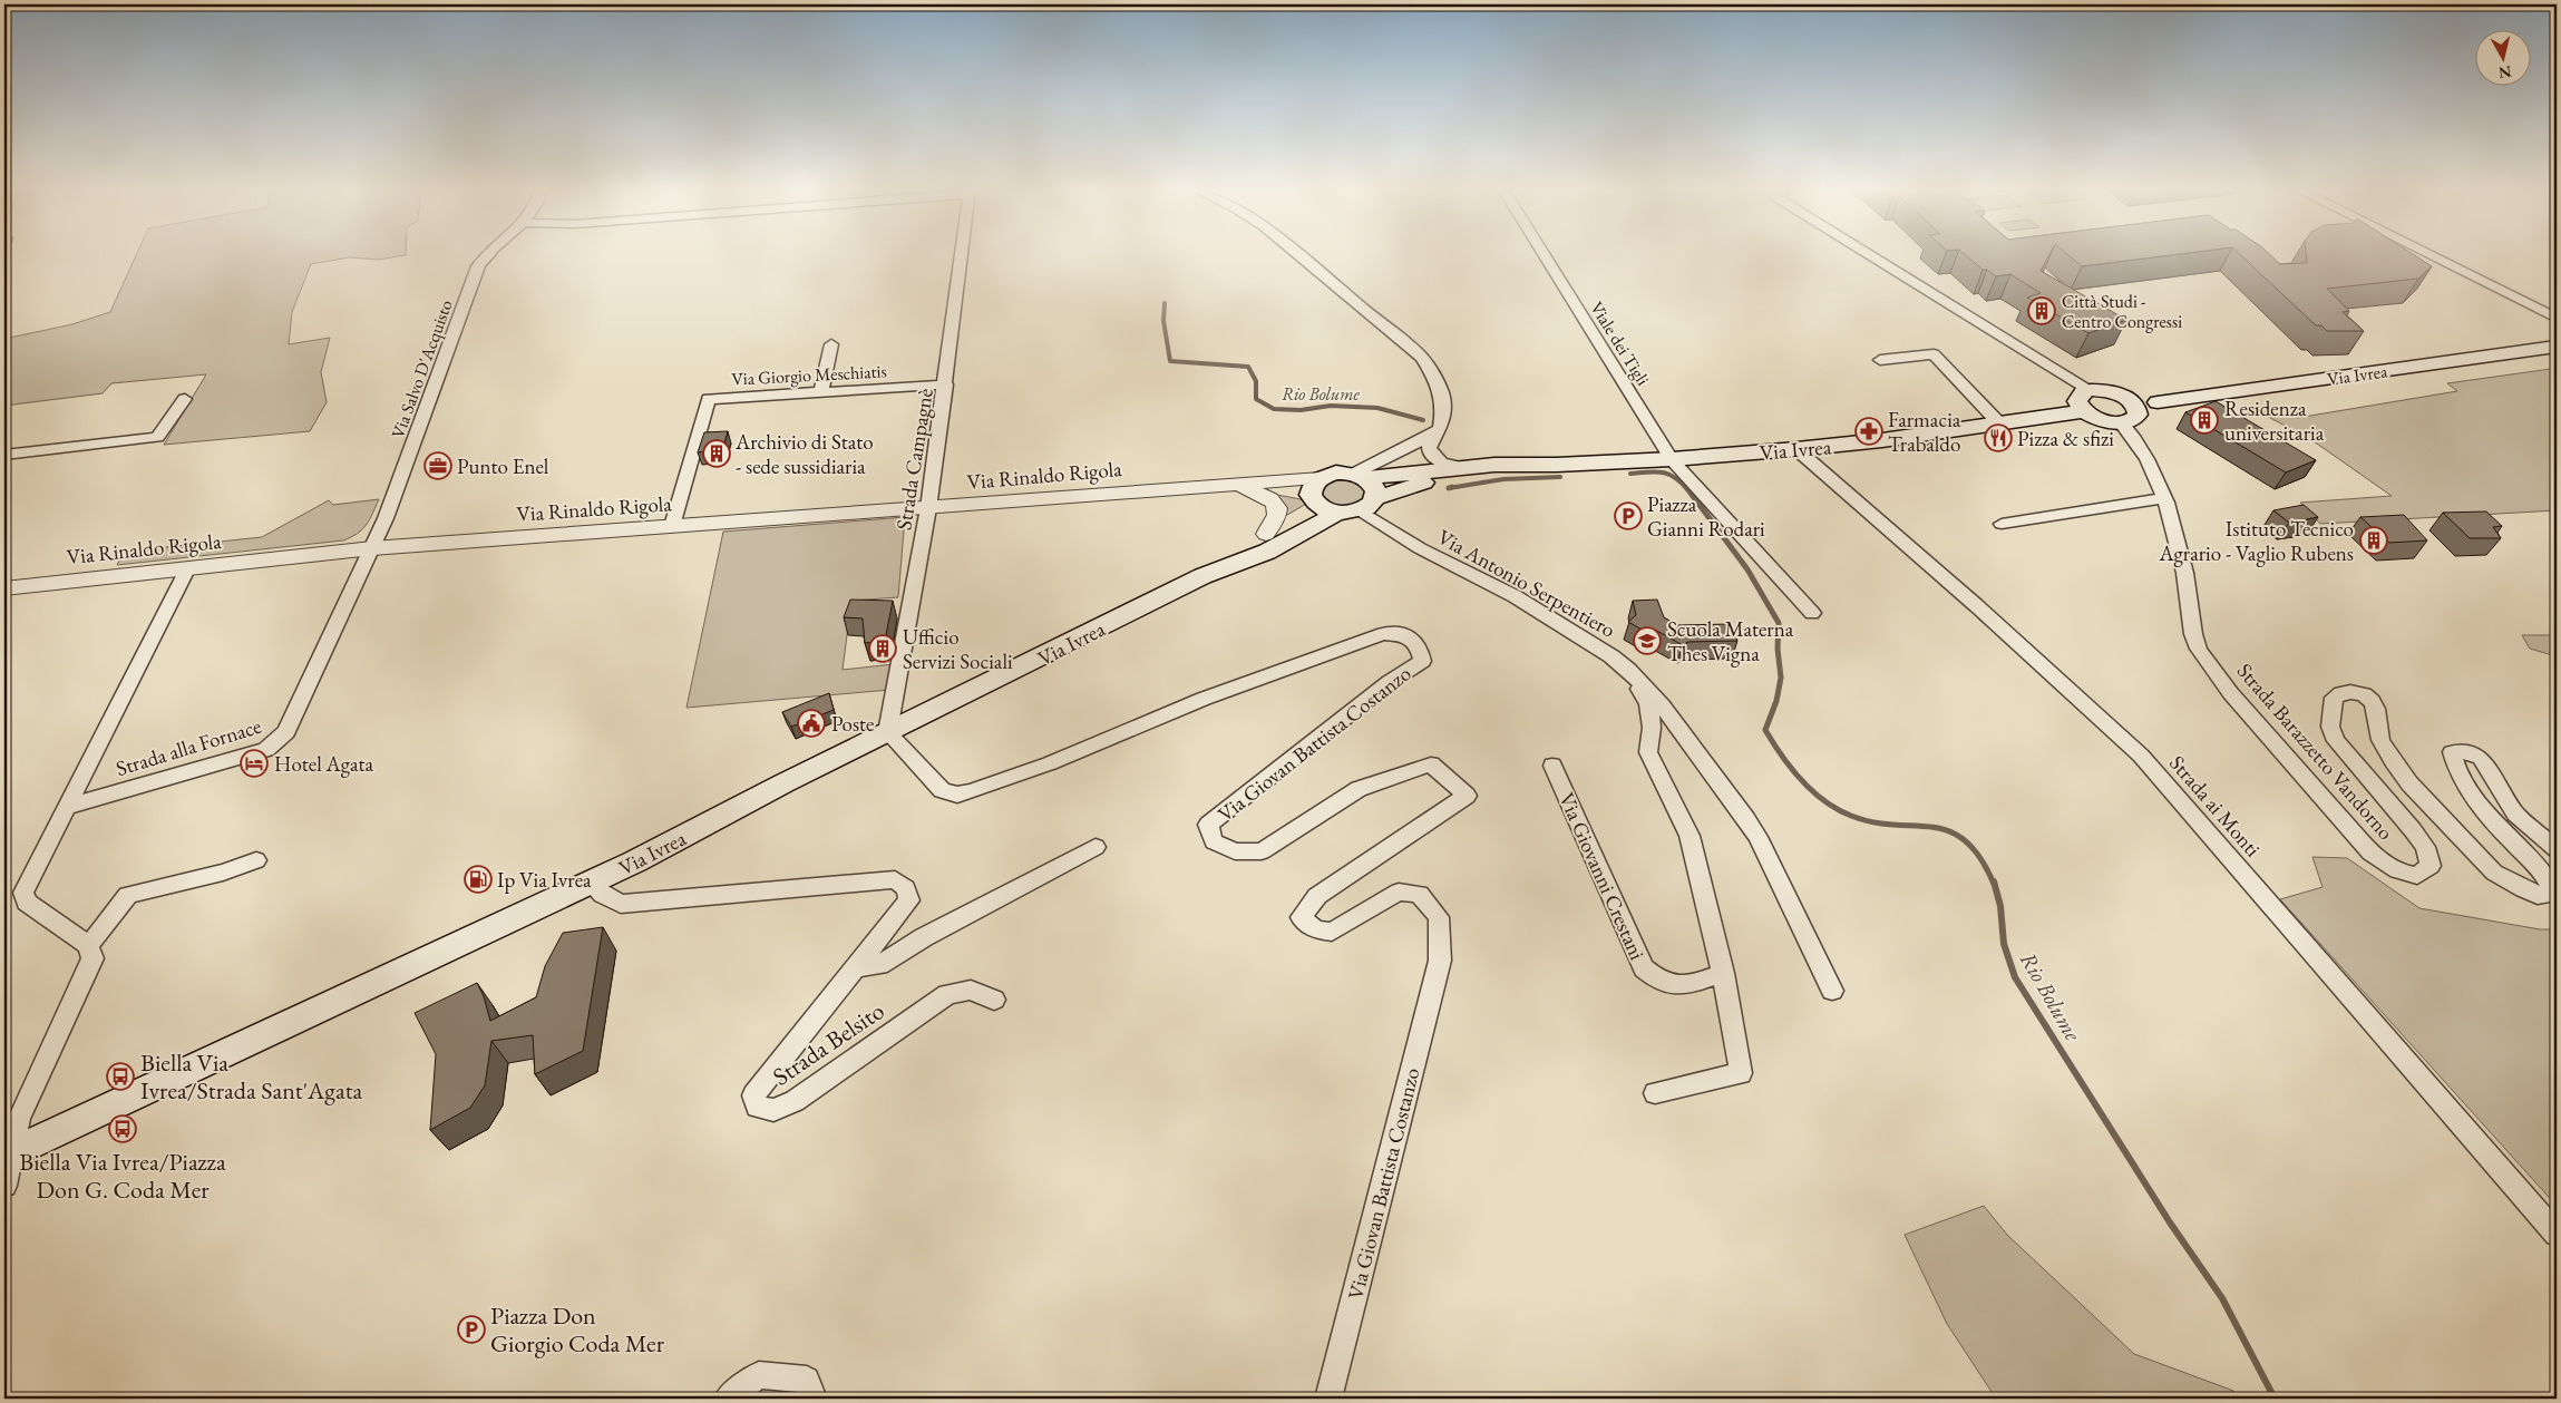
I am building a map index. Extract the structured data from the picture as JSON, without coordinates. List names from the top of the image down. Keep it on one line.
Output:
{"streets":{"main road":["Via Ivrea"],"street":["Viale dei Tigli","Via Salvo D'Acquisto","Via Giorgio Meschiatis","Strada Campagnè","Via Rinaldo Rigola","Via Antonio Serpentiero","Via Giovan Battista Costanzo","Strada alla Fornace","Strada Barazzetto Vandorno","Strada ai Monti","Via Giovanni Crestani","Strada Belsito"]},"crossings":[["Viale dei Tigli","Via Ivrea"],["Via Salvo D'Acquisto","Via Rinaldo Rigola"],["Via Salvo D'Acquisto","Strada alla Fornace"],["Via Giorgio Meschiatis","Strada Campagnè"],["Via Giorgio Meschiatis","Via Rinaldo Rigola"],["Via Ivrea","Strada Campagnè"],["Via Ivrea","Via Rinaldo Rigola"],["Via Ivrea","Via Antonio Serpentiero"],["Via Ivrea","Via Giovan Battista Costanzo"],["Via Ivrea","Strada ai Monti"],["Via Ivrea","Strada Belsito"],["Strada Campagnè","Via Rinaldo Rigola"],["Strada Campagnè","Via Giovan Battista Costanzo"],["Via Rinaldo Rigola","Strada alla Fornace"]],"water":["Rio Bolume"],"places":{"building":["Città Studi - Centro Congressi","Residenza universitaria","Archivio di Stato - sede sussidiaria","Istituto Tecnico Agrario - Vaglio Rubens","Ufficio Servizi Sociali"],"pharmacy":["Farmacia Trabaldo"],"restaurant":["Pizza & sfizi"],"office":["Punto Enel"],"parking":["Piazza Gianni Rodari","Piazza Don Giorgio Coda Mer"],"school or university":["Scuola Materna Thes Vigna"],"public building":["Poste"],"hotel":["Hotel Agata"],"fuel station":["Ip Via Ivrea"],"bus stop":["Biella Via Ivrea/Strada Sant'Agata","Biella Via Ivrea/Piazza Don G. Coda Mer"]},"north":"bottom"}
